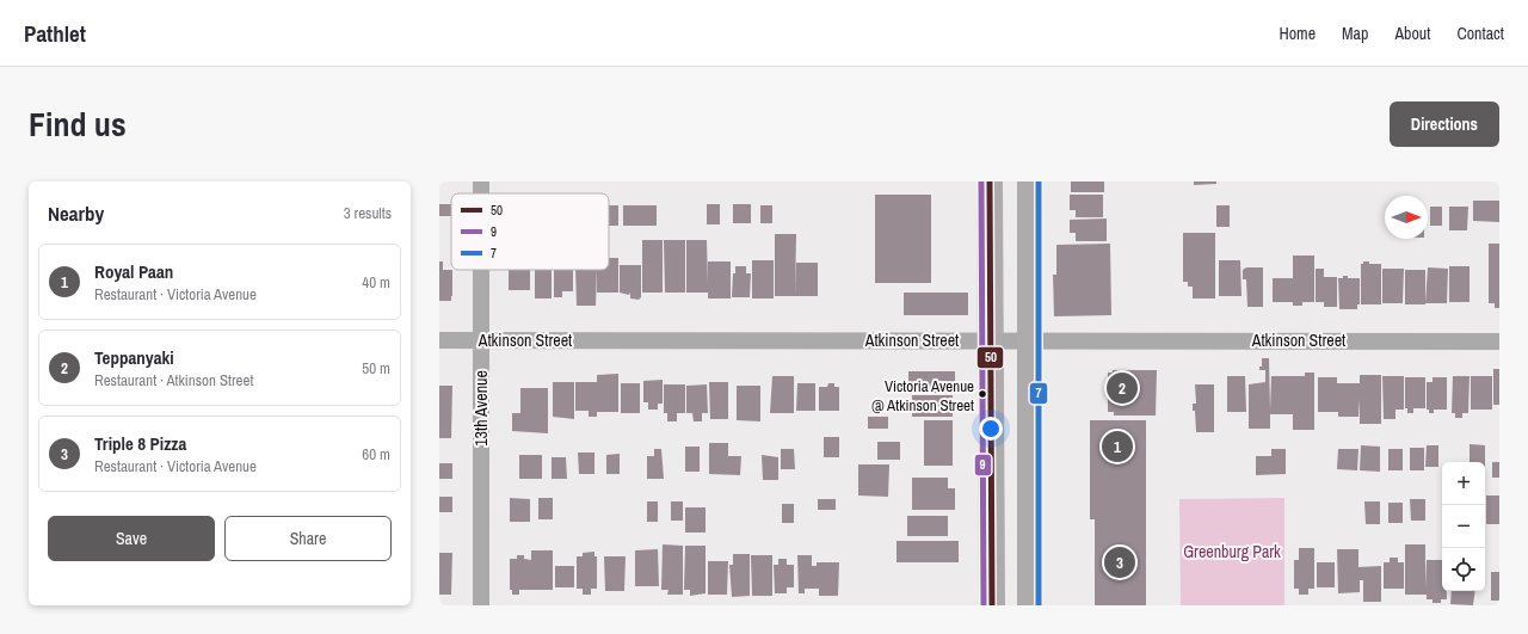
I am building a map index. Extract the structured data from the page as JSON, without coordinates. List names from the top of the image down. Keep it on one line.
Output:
{"streets":{"street":["Atkinson Street","13th Avenue"]},"crossings":[["Atkinson Street","13th Avenue"]],"parks":["Greenburg Park"],"places":["Victoria Avenue @ Atkinson Street"],"lines":["transit line 50","transit line 9","transit line 7"],"legend":["50","9","7"],"north":"right","page":{"header":"Pathlet","nav":["Home","Map","About","Contact"],"title":"Find us","buttons":["Directions",["Save","Share"]],"heading":["Nearby","3 results"],"list":[{"mark":"1","name":"Royal Paan","note":"Restaurant · Victoria Avenue","value":"40 m"},{"mark":"2","name":"Teppanyaki","note":"Restaurant · Atkinson Street","value":"50 m"},{"mark":"3","name":"Triple 8 Pizza","note":"Restaurant · Victoria Avenue","value":"60 m"}],"pins":["2","1","3"],"map_buttons":["+","−"]}}
